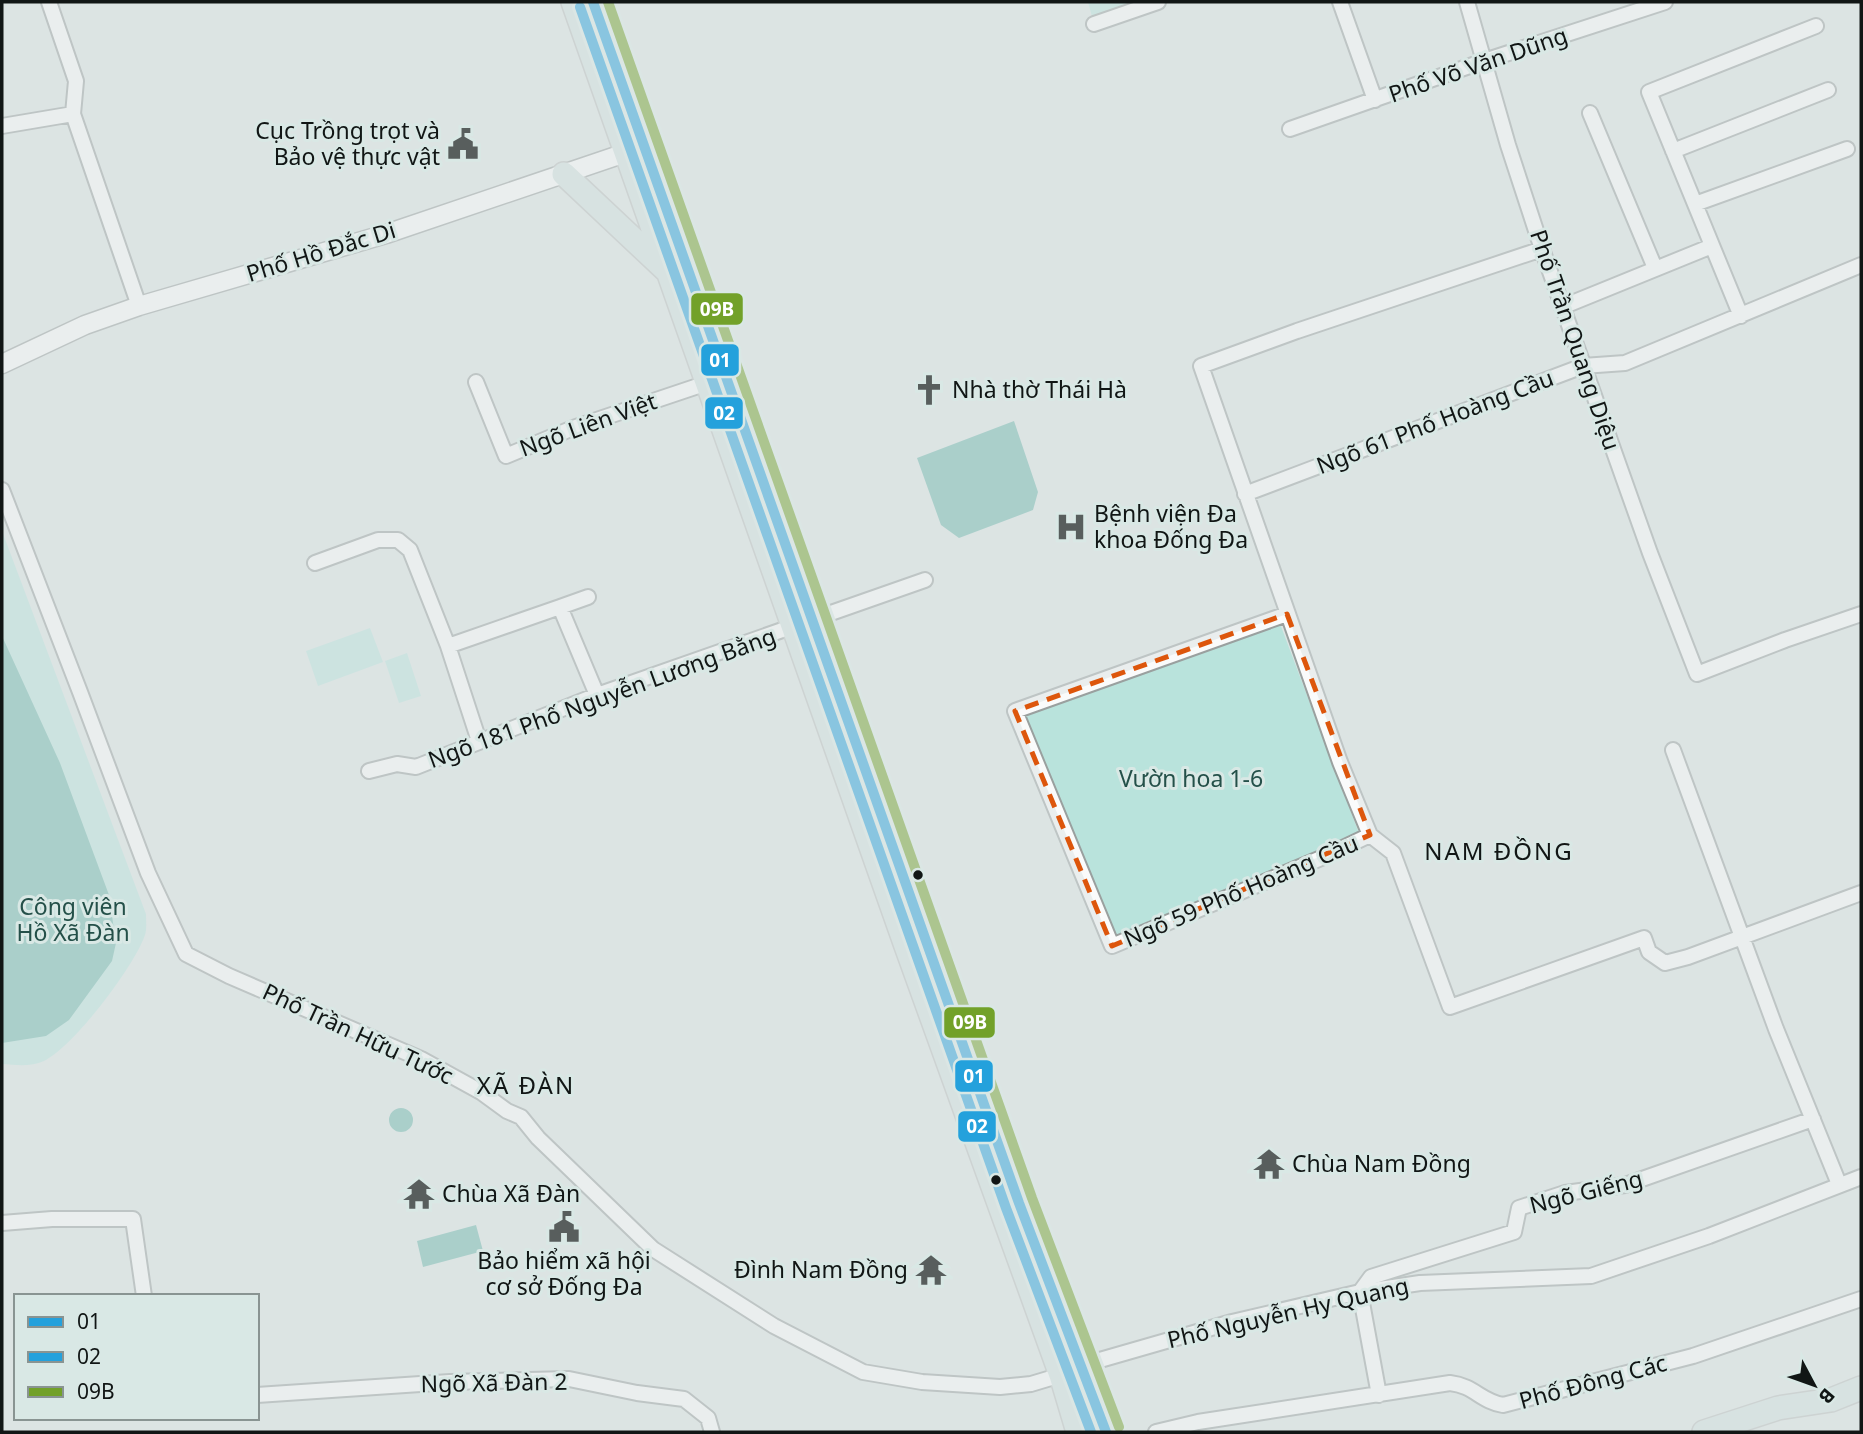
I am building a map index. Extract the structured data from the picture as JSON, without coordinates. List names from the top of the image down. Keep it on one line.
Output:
{"streets":{"street":["Phố Võ Văn Dũng","Phố Hồ Đắc Di","Phố Trần Quang Diệu","Ngõ 61 Phố Hoàng Cầu","Ngõ Liên Việt","Ngõ 181 Phố Nguyễn Lương Bằng","Ngõ 59 Phố Hoàng Cầu","Phố Trần Hữu Tước","Ngõ Giếng","Phố Nguyễn Hy Quang","Phố Đông Các","Ngõ Xã Đàn 2"]},"crossings":[["Phố Võ Văn Dũng","Phố Trần Quang Diệu"],["Phố Trần Quang Diệu","Ngõ 61 Phố Hoàng Cầu"],["Phố Trần Hữu Tước","Phố Nguyễn Hy Quang"],["Ngõ Giếng","Phố Nguyễn Hy Quang"]],"districts":["NAM ĐỒNG","XÃ ĐÀN"],"parks":["Vườn hoa 1-6","Công viên Hồ Xã Đàn"],"places":{"public building":["Cục Trồng trọt và Bảo vệ thực vật","Bảo hiểm xã hội cơ sở Đống Đa"],"church":["Nhà thờ Thái Hà"],"hospital":["Bệnh viện Đa khoa Đống Đa"],"temple":["Chùa Nam Đồng","Chùa Xã Đàn","Đình Nam Đồng"]},"lines":["transit line 01","transit line 09B","transit line 02"],"legend":["01","02","09B"],"north":"bottom right"}
